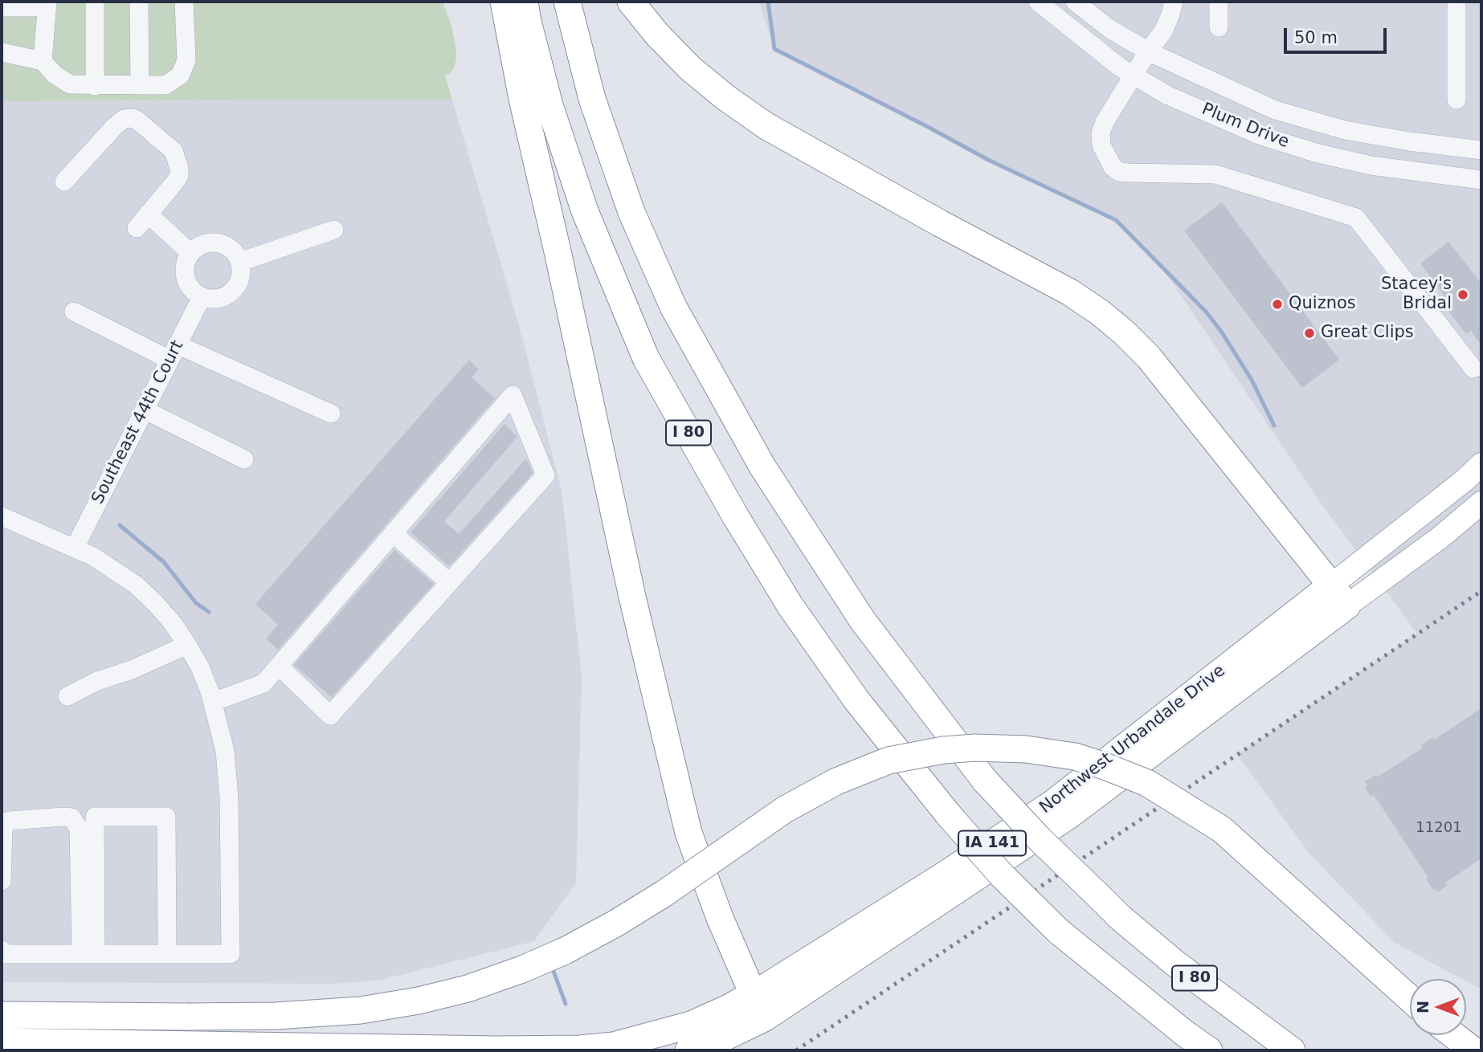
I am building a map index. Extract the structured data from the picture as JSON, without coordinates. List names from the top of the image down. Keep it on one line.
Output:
{"streets":{"highway":["I 80","Northwest Urbandale Drive","IA 141"],"street":["Plum Drive","Southeast 44th Court"]},"places":["Stacey's Bridal","Quiznos","Great Clips"],"house_numbers":["11201"],"scale_bar":"50 m","north":"left"}
